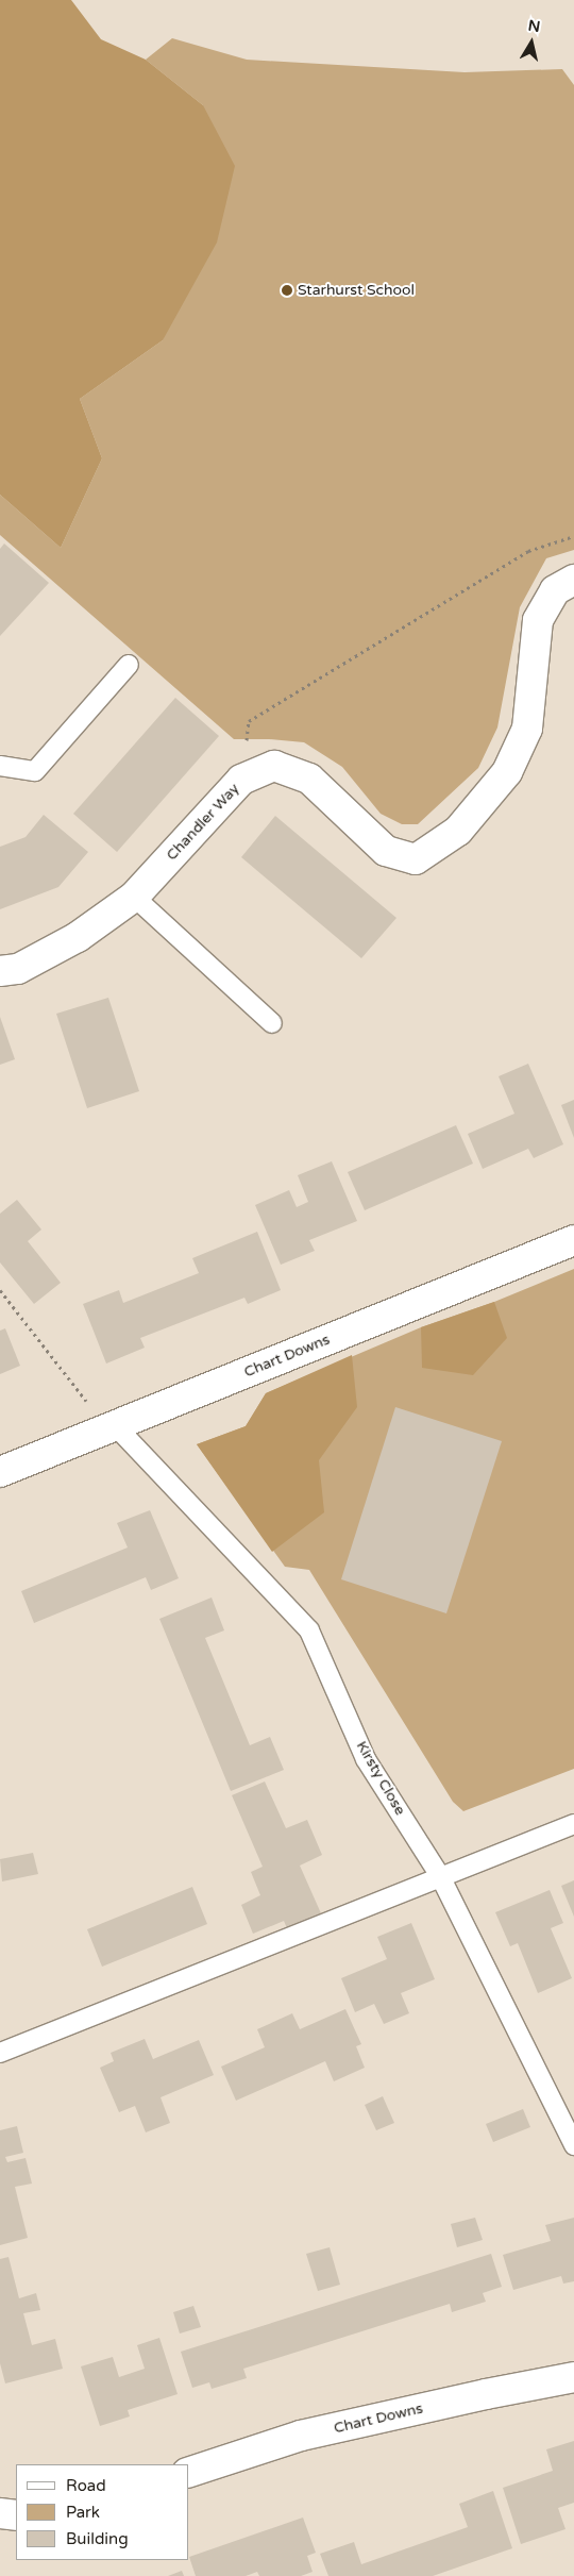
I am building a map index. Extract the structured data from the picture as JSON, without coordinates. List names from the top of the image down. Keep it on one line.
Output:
{"streets":{"street":["Chandler Way","Chart Downs"],"lane":["Kirsty Close"]},"crossings":[["Chart Downs","Kirsty Close"]],"places":["Starhurst School"],"legend":["Road","Park","Building"],"north":"top"}
